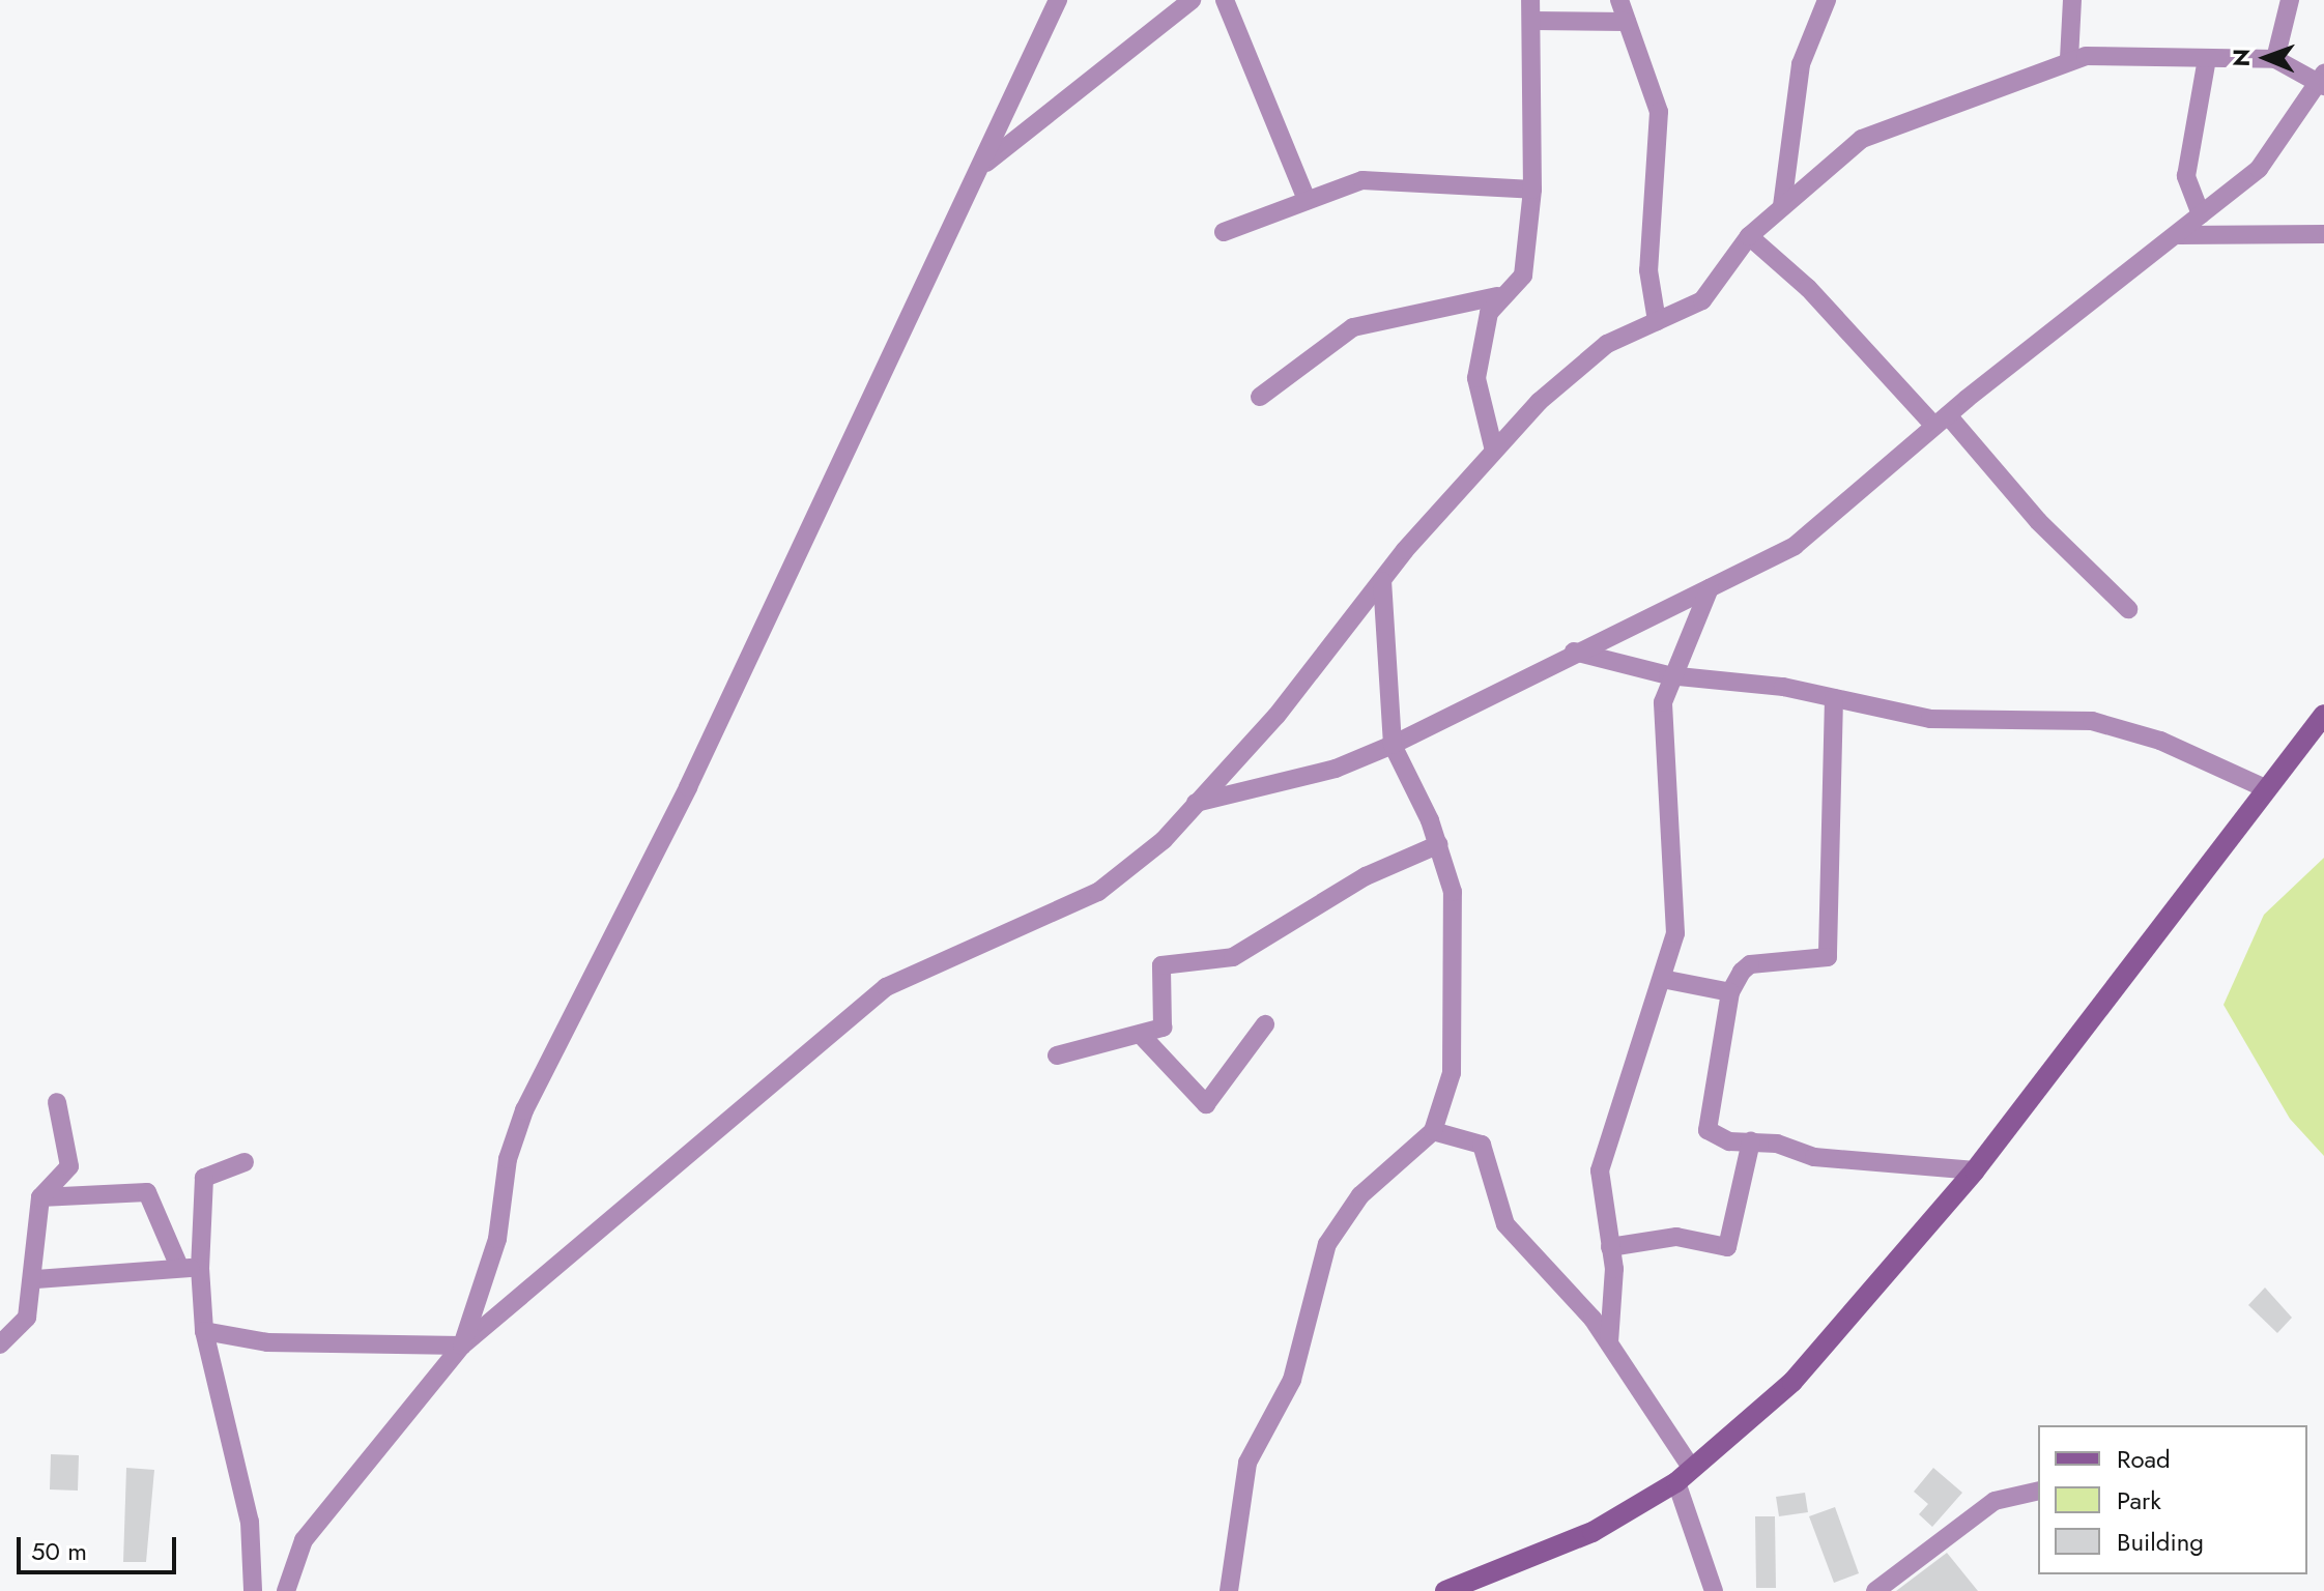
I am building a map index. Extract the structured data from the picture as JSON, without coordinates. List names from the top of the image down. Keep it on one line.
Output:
{"legend":["Road","Park","Building"],"scale_bar":"50 m","north":"left"}
